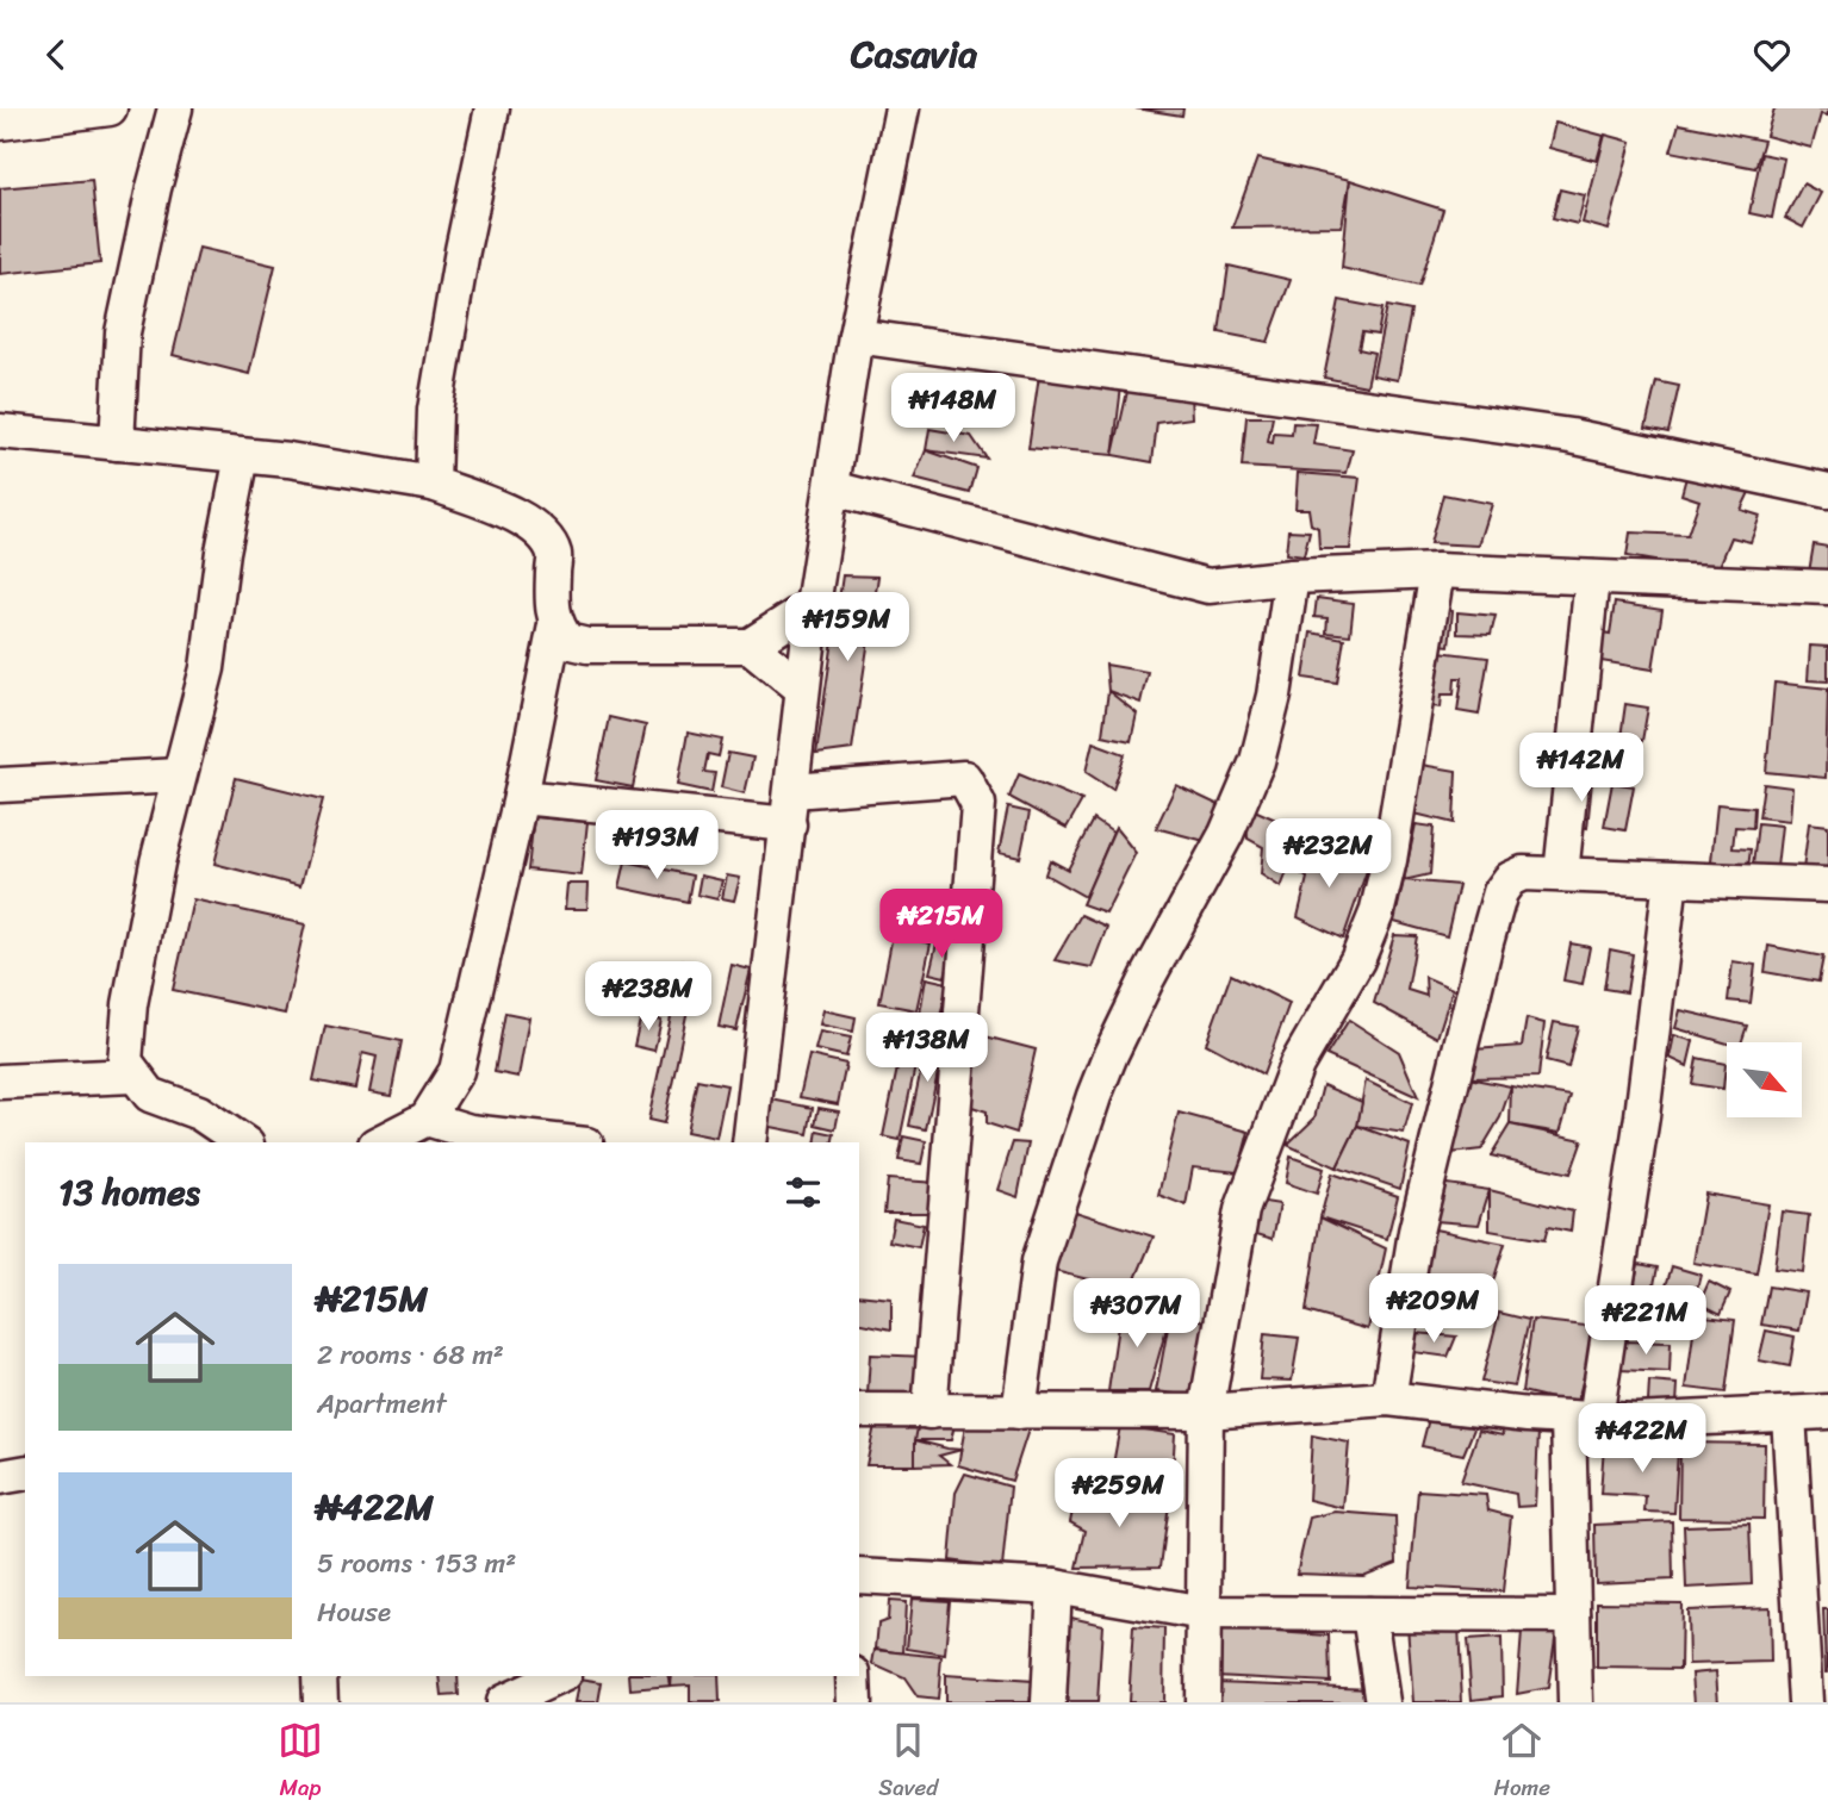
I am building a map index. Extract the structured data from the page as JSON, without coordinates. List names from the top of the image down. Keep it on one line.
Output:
{"north":"bottom right","page":{"header":"Casavia","price":["₦148M","₦159M","₦142M","₦193M","₦232M","₦215M","₦238M","₦138M","₦209M","₦307M","₦221M","₦422M","₦259M"],"heading":"13 homes","list":[{"name":"₦215M","note":"2 rooms · 68 m² · Apartment"},{"name":"₦422M","note":"5 rooms · 153 m² · House"}],"tabs":["Map","Saved","Home"]}}
